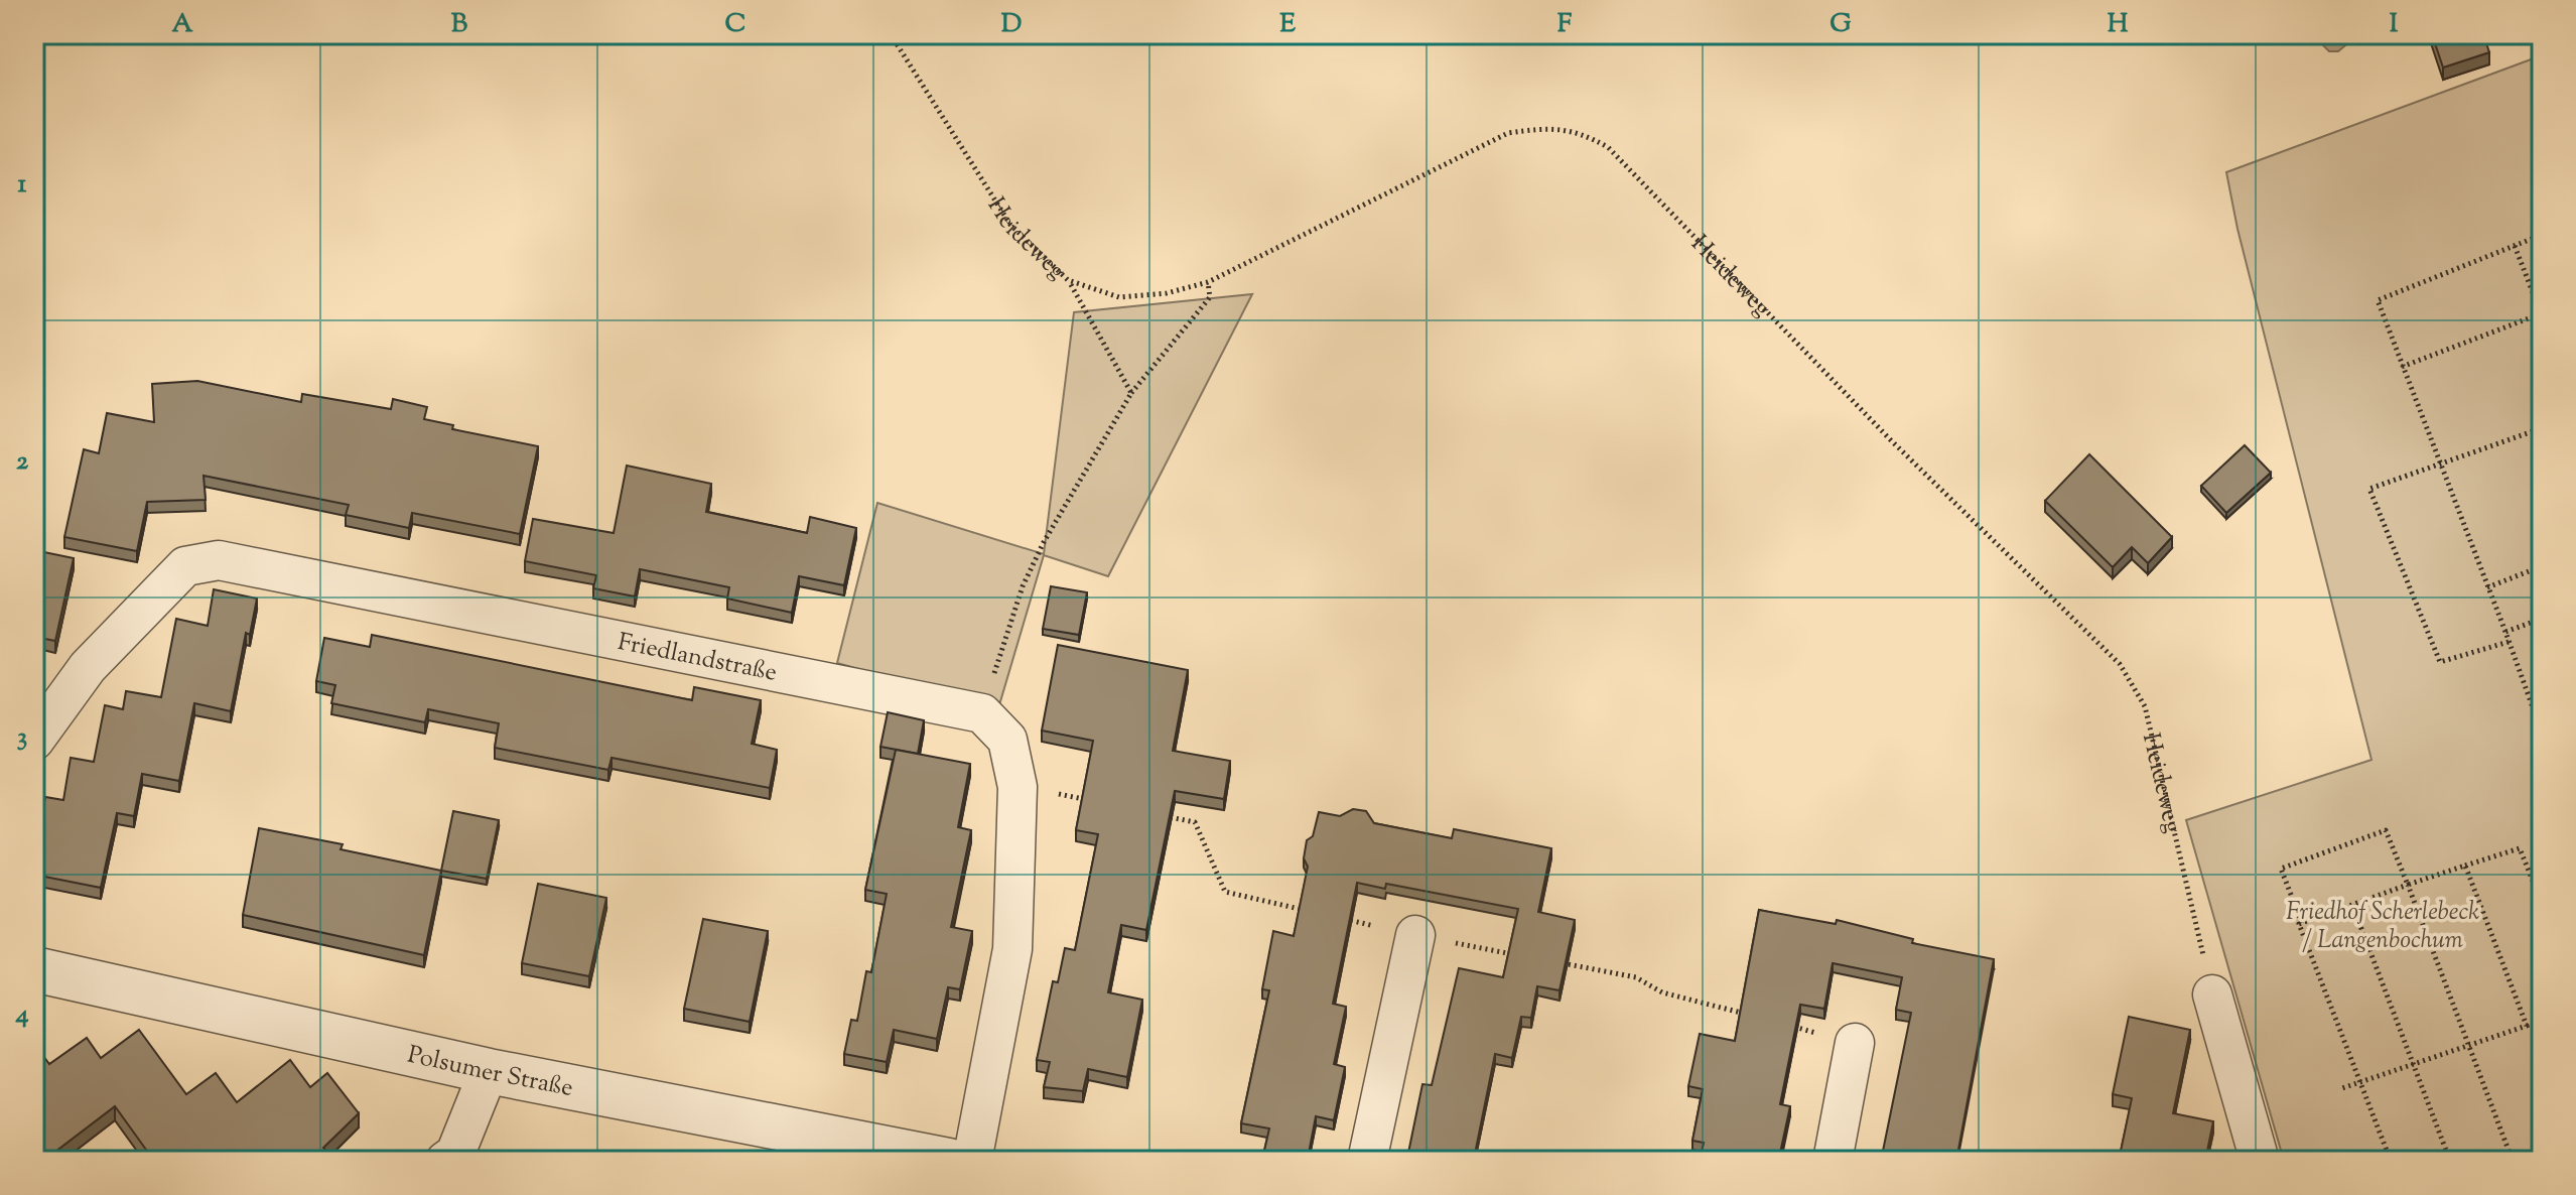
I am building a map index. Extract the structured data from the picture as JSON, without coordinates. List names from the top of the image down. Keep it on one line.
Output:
{"streets":{"street":["Friedlandstraße","Polsumer Straße"],"path":["Heideweg"]},"parks":["Friedhof Scherlebeck / Langenbochum"],"grid":{"columns":["A","B","C","D","E","F","G","H","I"],"rows":["1","2","3","4"]}}
